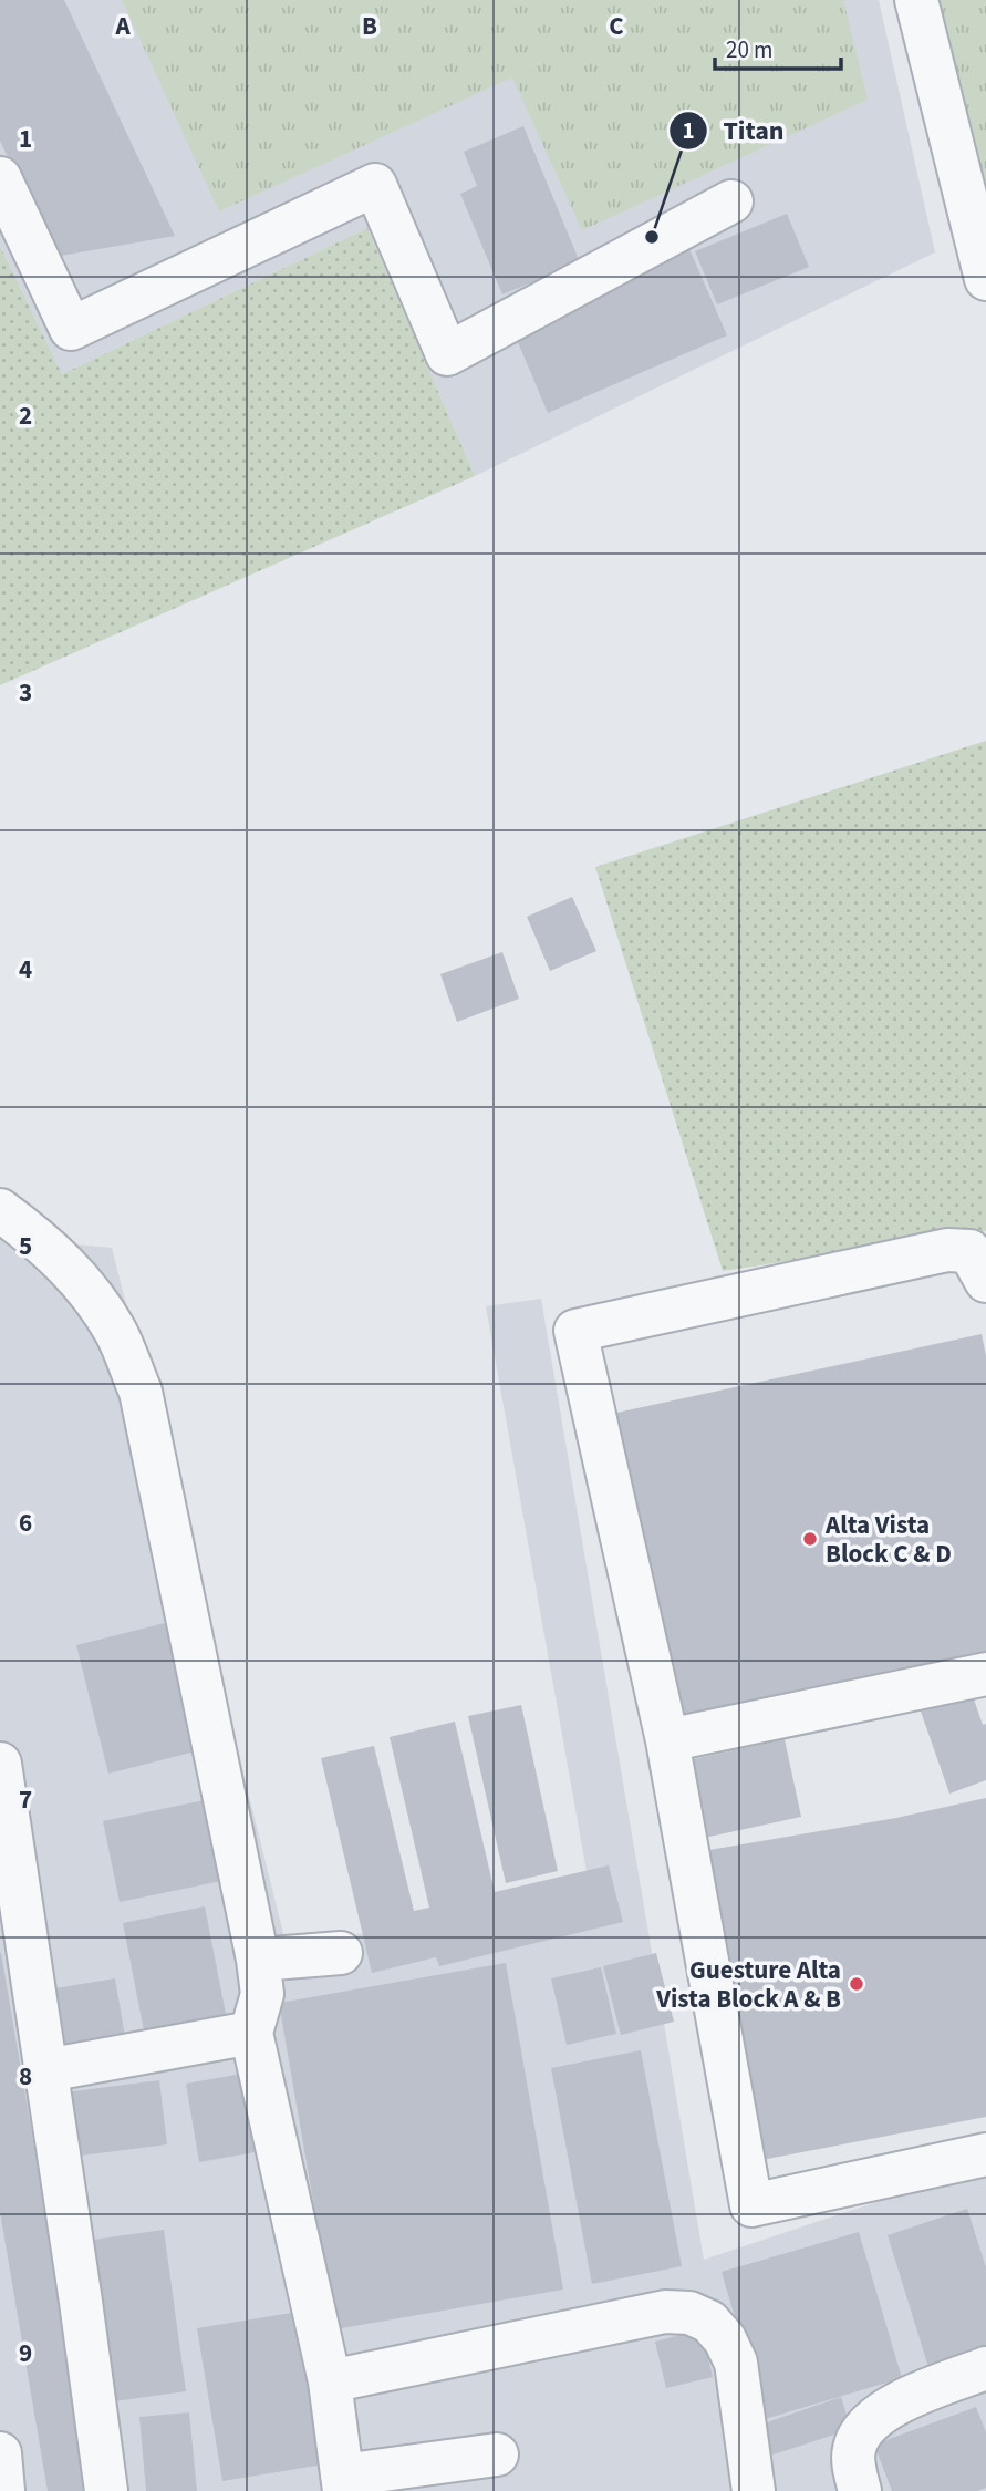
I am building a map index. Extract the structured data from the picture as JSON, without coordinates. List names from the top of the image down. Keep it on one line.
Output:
{"places":["Titan","Alta Vista Block C & D","Guesture Alta Vista Block A & B"],"scale_bar":"20 m","grid":{"columns":["A","B","C"],"rows":["1","2","3","4","5","6","7","8","9"]}}
